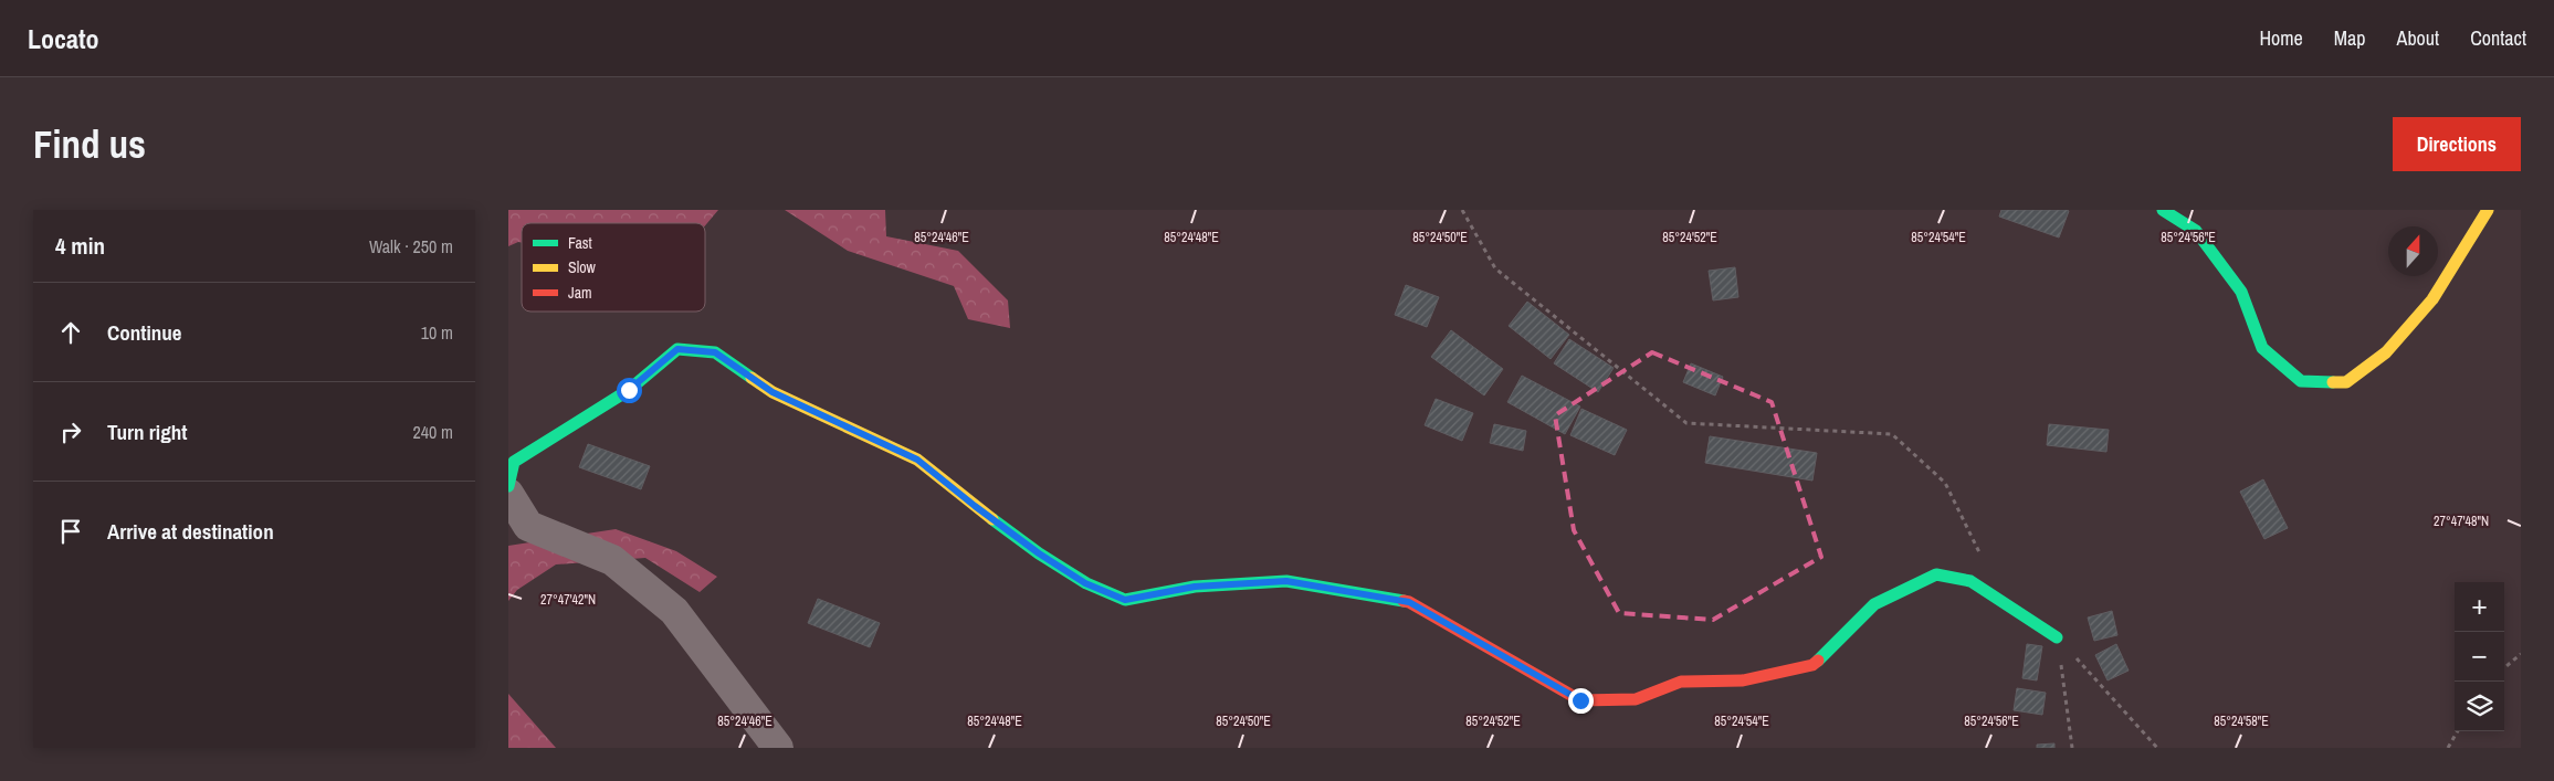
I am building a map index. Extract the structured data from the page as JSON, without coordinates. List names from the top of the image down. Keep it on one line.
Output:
{"legend":["Fast","Slow","Jam"],"north":"top","page":{"header":"Locato","nav":["Home","Map","About","Contact"],"buttons":"Directions","title":"Find us","heading":["4 min","Walk · 250 m"],"list":[["Continue","10 m"],["Turn right","240 m"],"Arrive at destination"],"map_buttons":["+","−"]},"coordinates":["85°24'46\"E","85°24'48\"E","85°24'50\"E","85°24'52\"E","85°24'54\"E","85°24'56\"E","27°47'48\"N","27°47'42\"N","85°24'58\"E"]}
